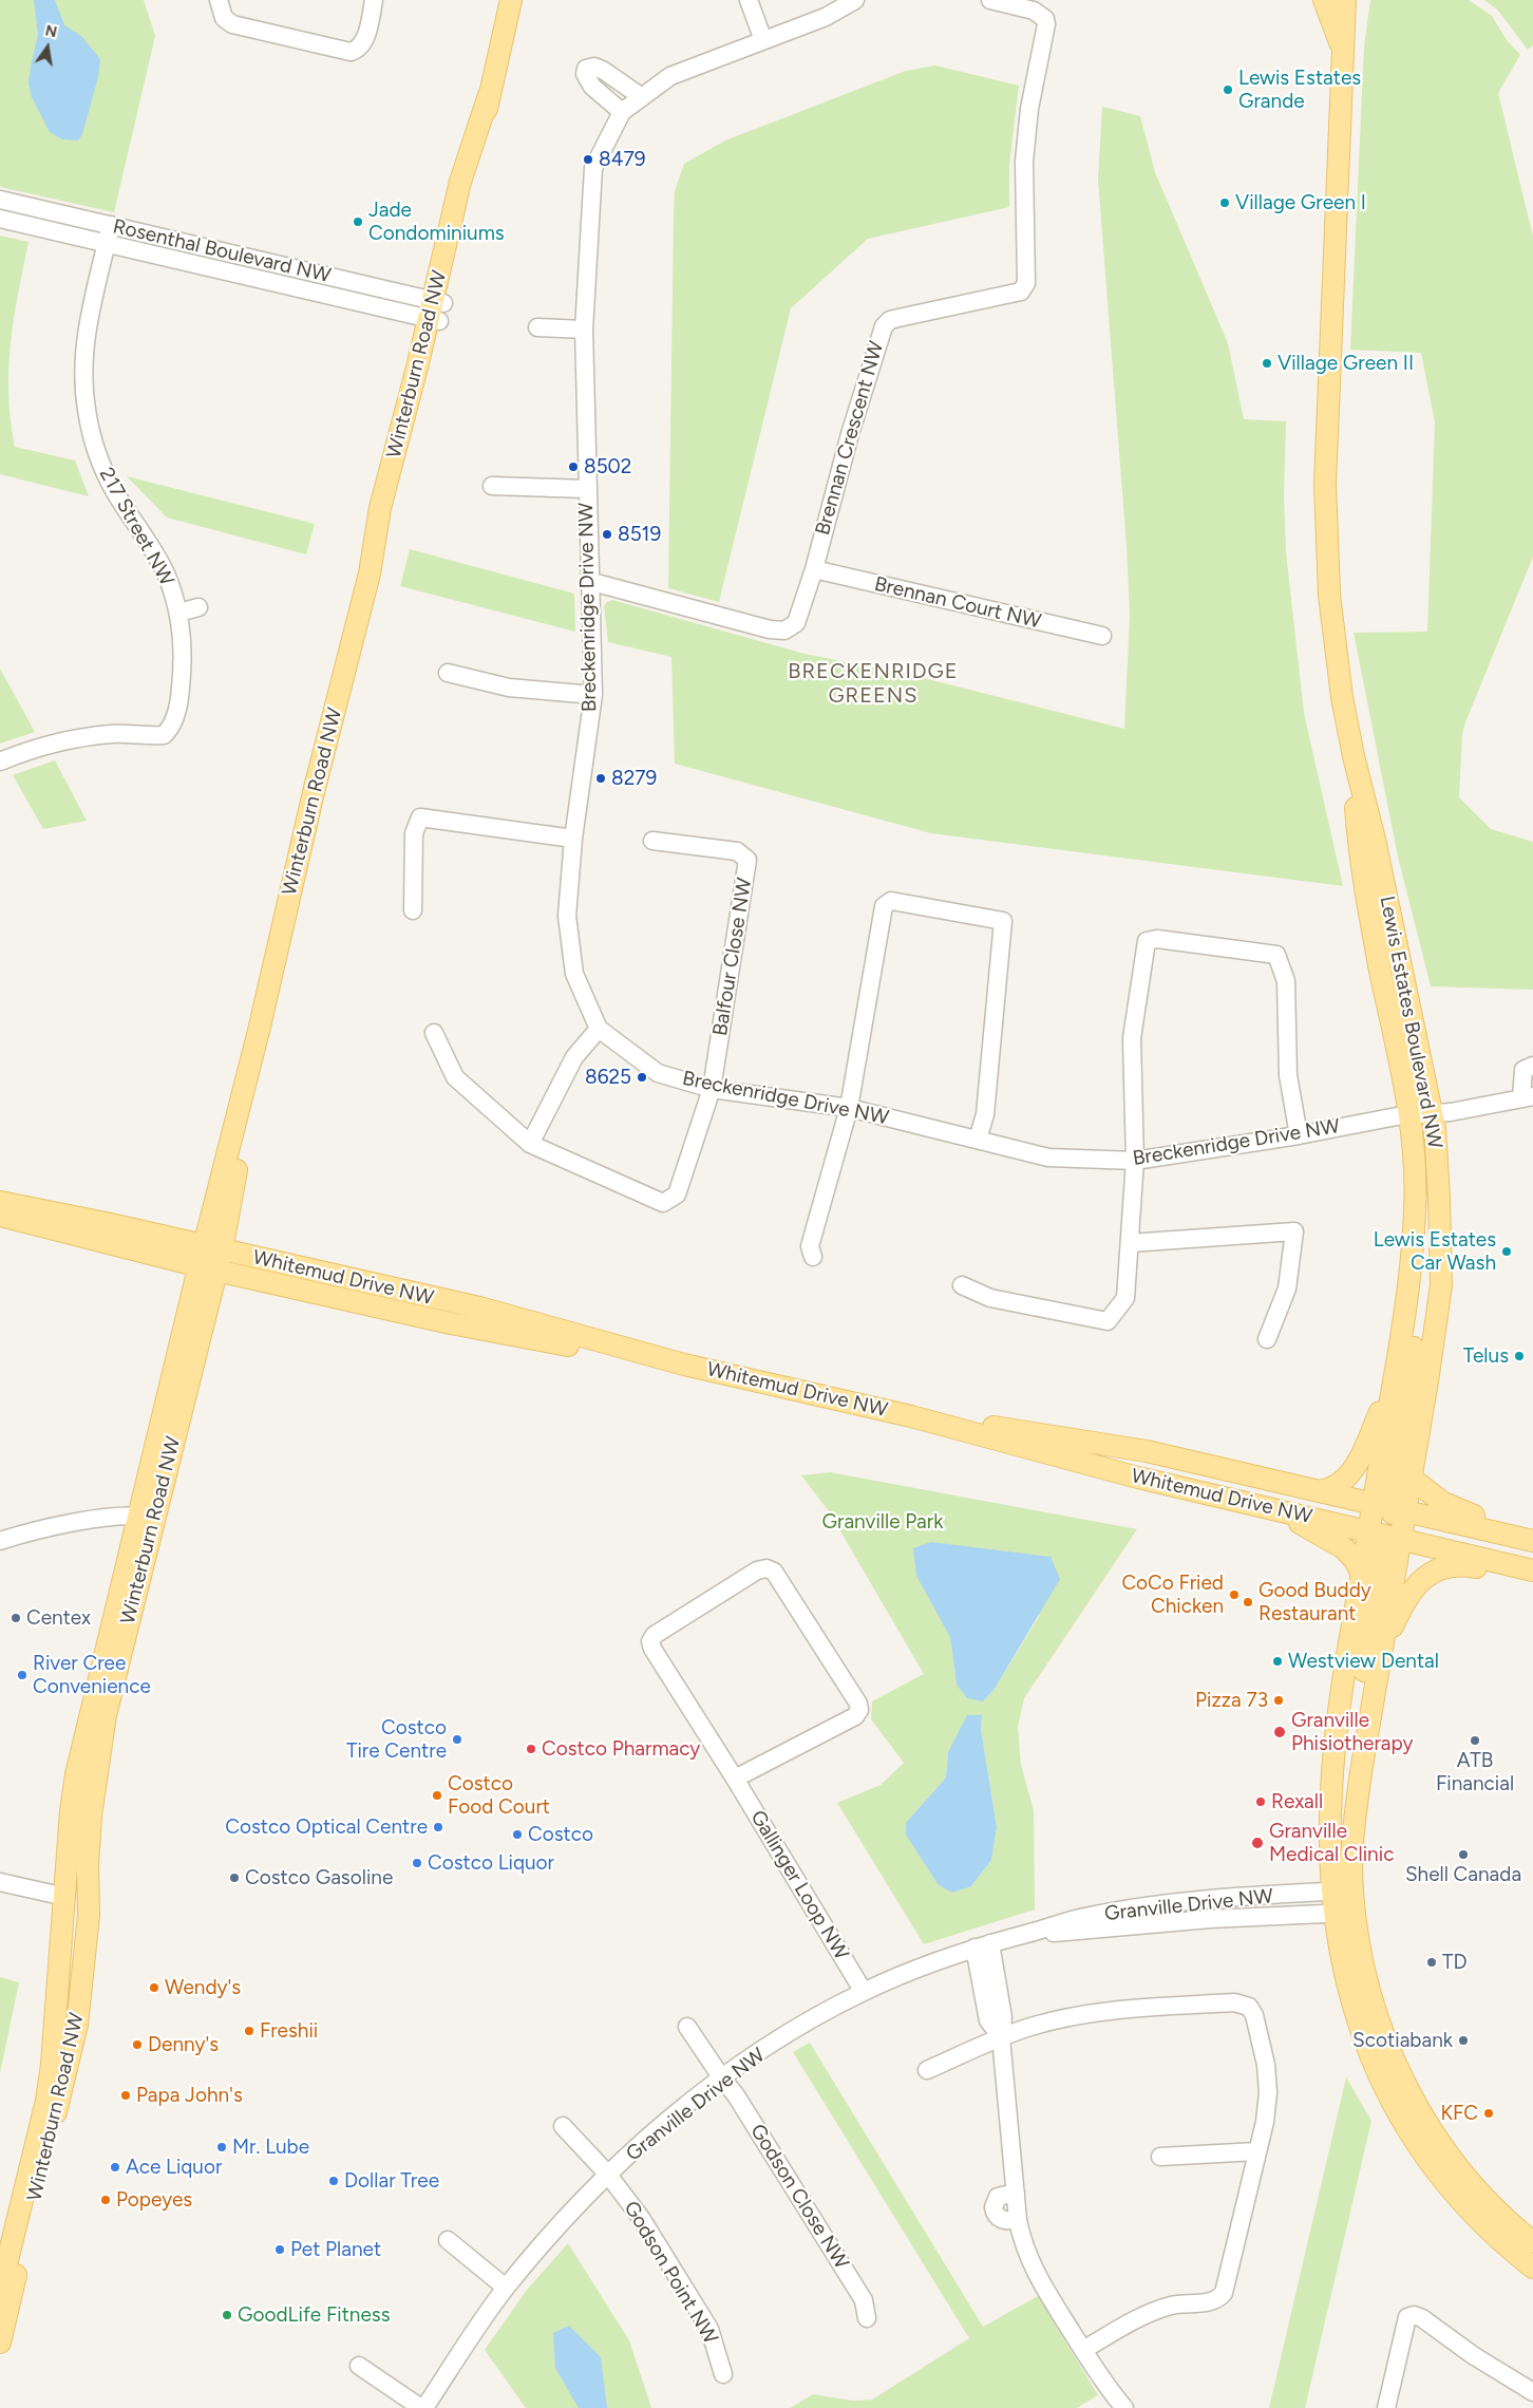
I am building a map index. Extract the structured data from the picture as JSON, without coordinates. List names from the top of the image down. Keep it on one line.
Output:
{"streets":{"main road":["Winterburn Road NW","Lewis Estates Boulevard NW","Whitemud Drive NW"],"street":["Rosenthal Boulevard NW","Brennan Crescent NW","217 Street NW","Brennan Court NW","Breckenridge Drive NW","Balfour Close NW","Gallinger Loop NW","Granville Drive NW","Godson Close NW","Godson Point NW"]},"crossings":[["Rosenthal Boulevard NW","Winterburn Road NW"],["Rosenthal Boulevard NW","217 Street NW"],["Winterburn Road NW","Whitemud Drive NW"],["Brennan Crescent NW","Brennan Court NW"],["Brennan Crescent NW","Breckenridge Drive NW"],["Breckenridge Drive NW","Balfour Close NW"],["Breckenridge Drive NW","Lewis Estates Boulevard NW"],["Lewis Estates Boulevard NW","Whitemud Drive NW"],["Gallinger Loop NW","Granville Drive NW"],["Granville Drive NW","Godson Close NW"],["Granville Drive NW","Godson Point NW"]],"districts":["BRECKENRIDGE GREENS"],"parks":["Granville Park"],"places":["Lewis Estates Grande","8479","Village Green I","Jade Condominiums","Village Green II","8502","8519","8279","8625","Lewis Estates Car Wash","Telus","CoCo Fried Chicken","Good Buddy Restaurant","Centex","Westview Dental","River Cree Convenience","Pizza 73","Granville Phisiotherapy","Costco Tire Centre","ATB Financial","Costco Pharmacy","Costco Food Court","Rexall","Costco Optical Centre","Costco","Granville Medical Clinic","Shell Canada","Costco Liquor","Costco Gasoline","TD","Wendy's","Freshii","Scotiabank","Denny's","Papa John's","KFC","Mr. Lube","Ace Liquor","Dollar Tree","Popeyes","Pet Planet","GoodLife Fitness"],"north":"top"}
